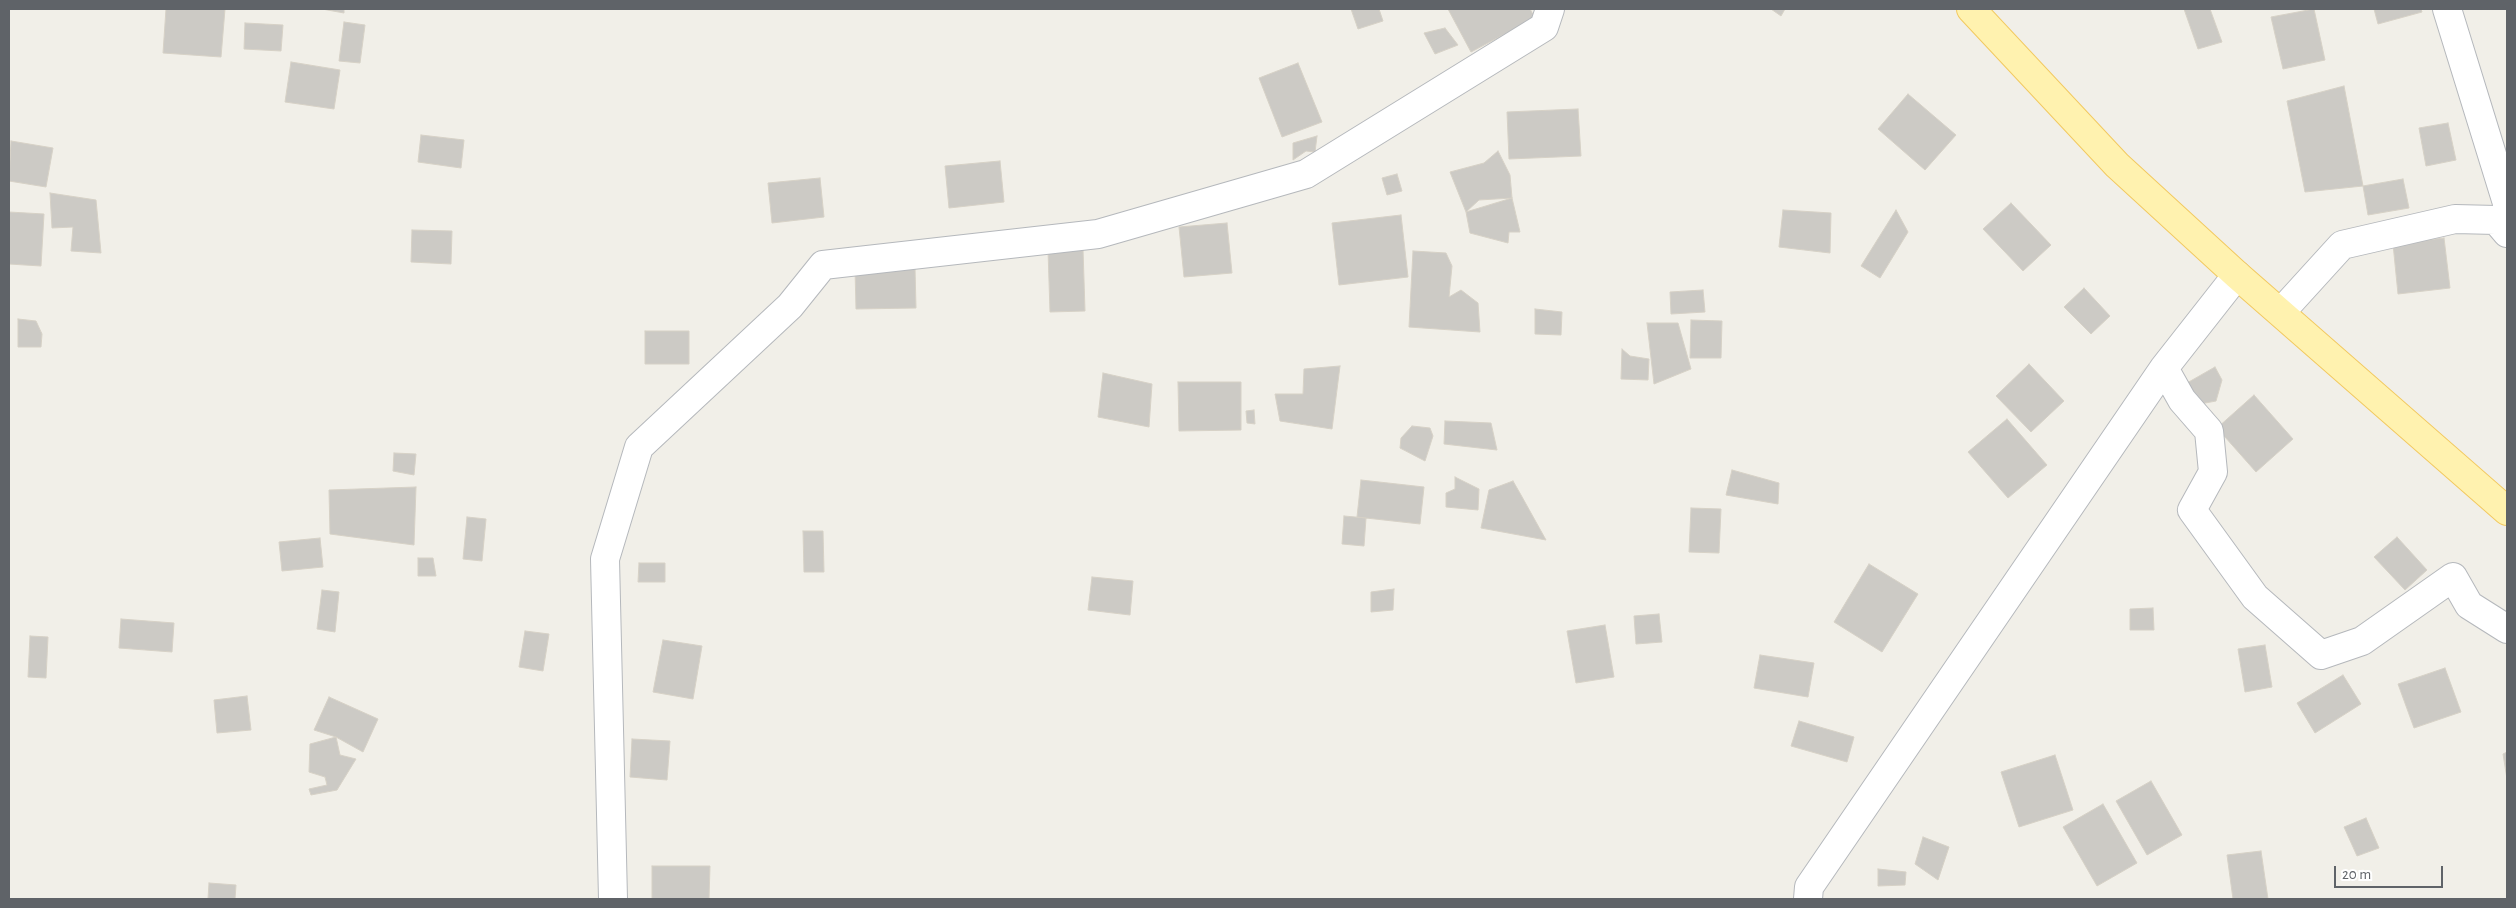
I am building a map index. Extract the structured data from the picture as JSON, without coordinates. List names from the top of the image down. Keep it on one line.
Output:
{"scale_bar":"20 m"}
